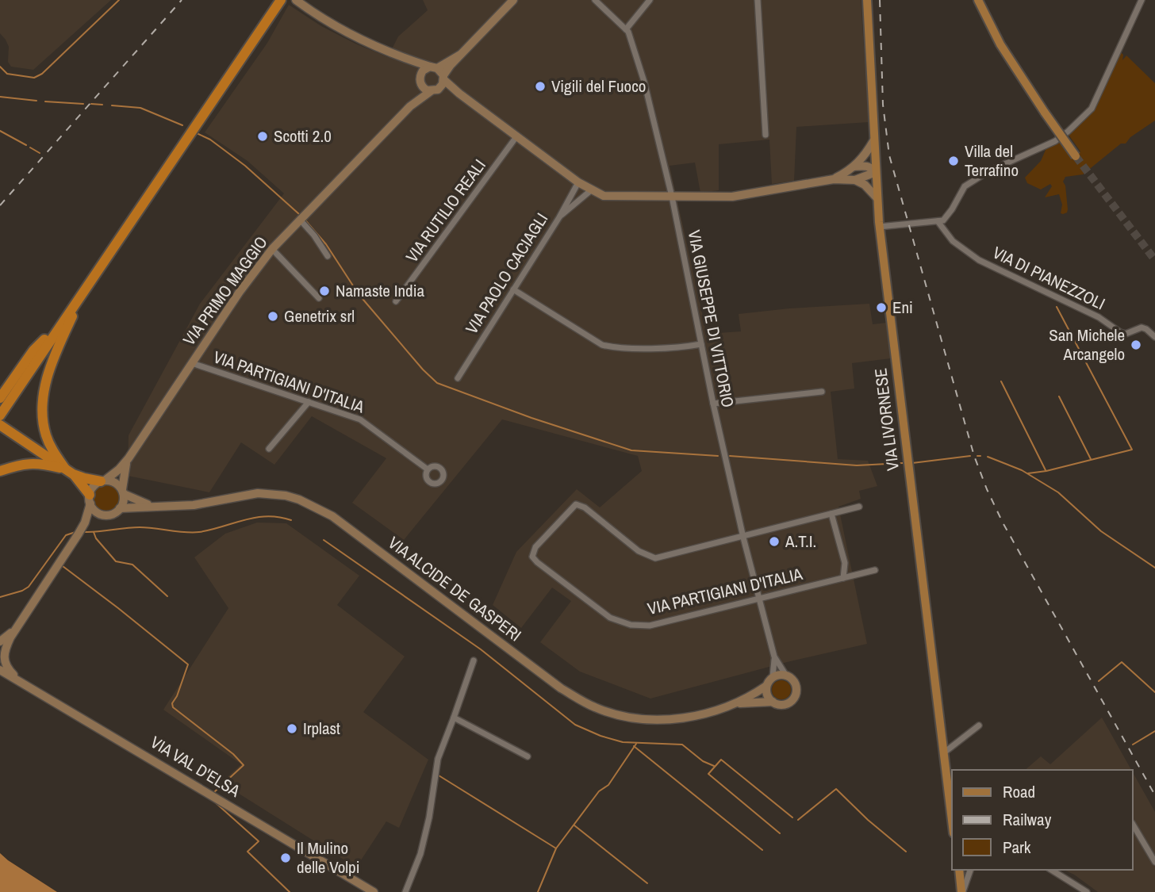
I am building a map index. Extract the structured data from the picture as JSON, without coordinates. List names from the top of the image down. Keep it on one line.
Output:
{"streets":{"main road":["VIA LIVORNESE"],"street":["VIA RUTILIO REALI","VIA PAOLO CACIAGLI","VIA DI PIANEZZOLI","VIA PRIMO MAGGIO","VIA GIUSEPPE DI VITTORIO","VIA PARTIGIANI D'ITALIA","VIA ALCIDE DE GASPERI","VIA VAL D'ELSA"]},"crossings":[["VIA PRIMO MAGGIO","VIA PARTIGIANI D'ITALIA"],["VIA PRIMO MAGGIO","VIA ALCIDE DE GASPERI"],["VIA GIUSEPPE DI VITTORIO","VIA PARTIGIANI D'ITALIA"],["VIA GIUSEPPE DI VITTORIO","VIA ALCIDE DE GASPERI"]],"places":["Vigili del Fuoco","Scotti 2.0","Villa del Terrafino","Namaste India","Eni","Genetrix srl","San Michele Arcangelo","A.T.I.","Irplast","Il Mulino delle Volpi"],"legend":["Road","Railway","Park"]}
